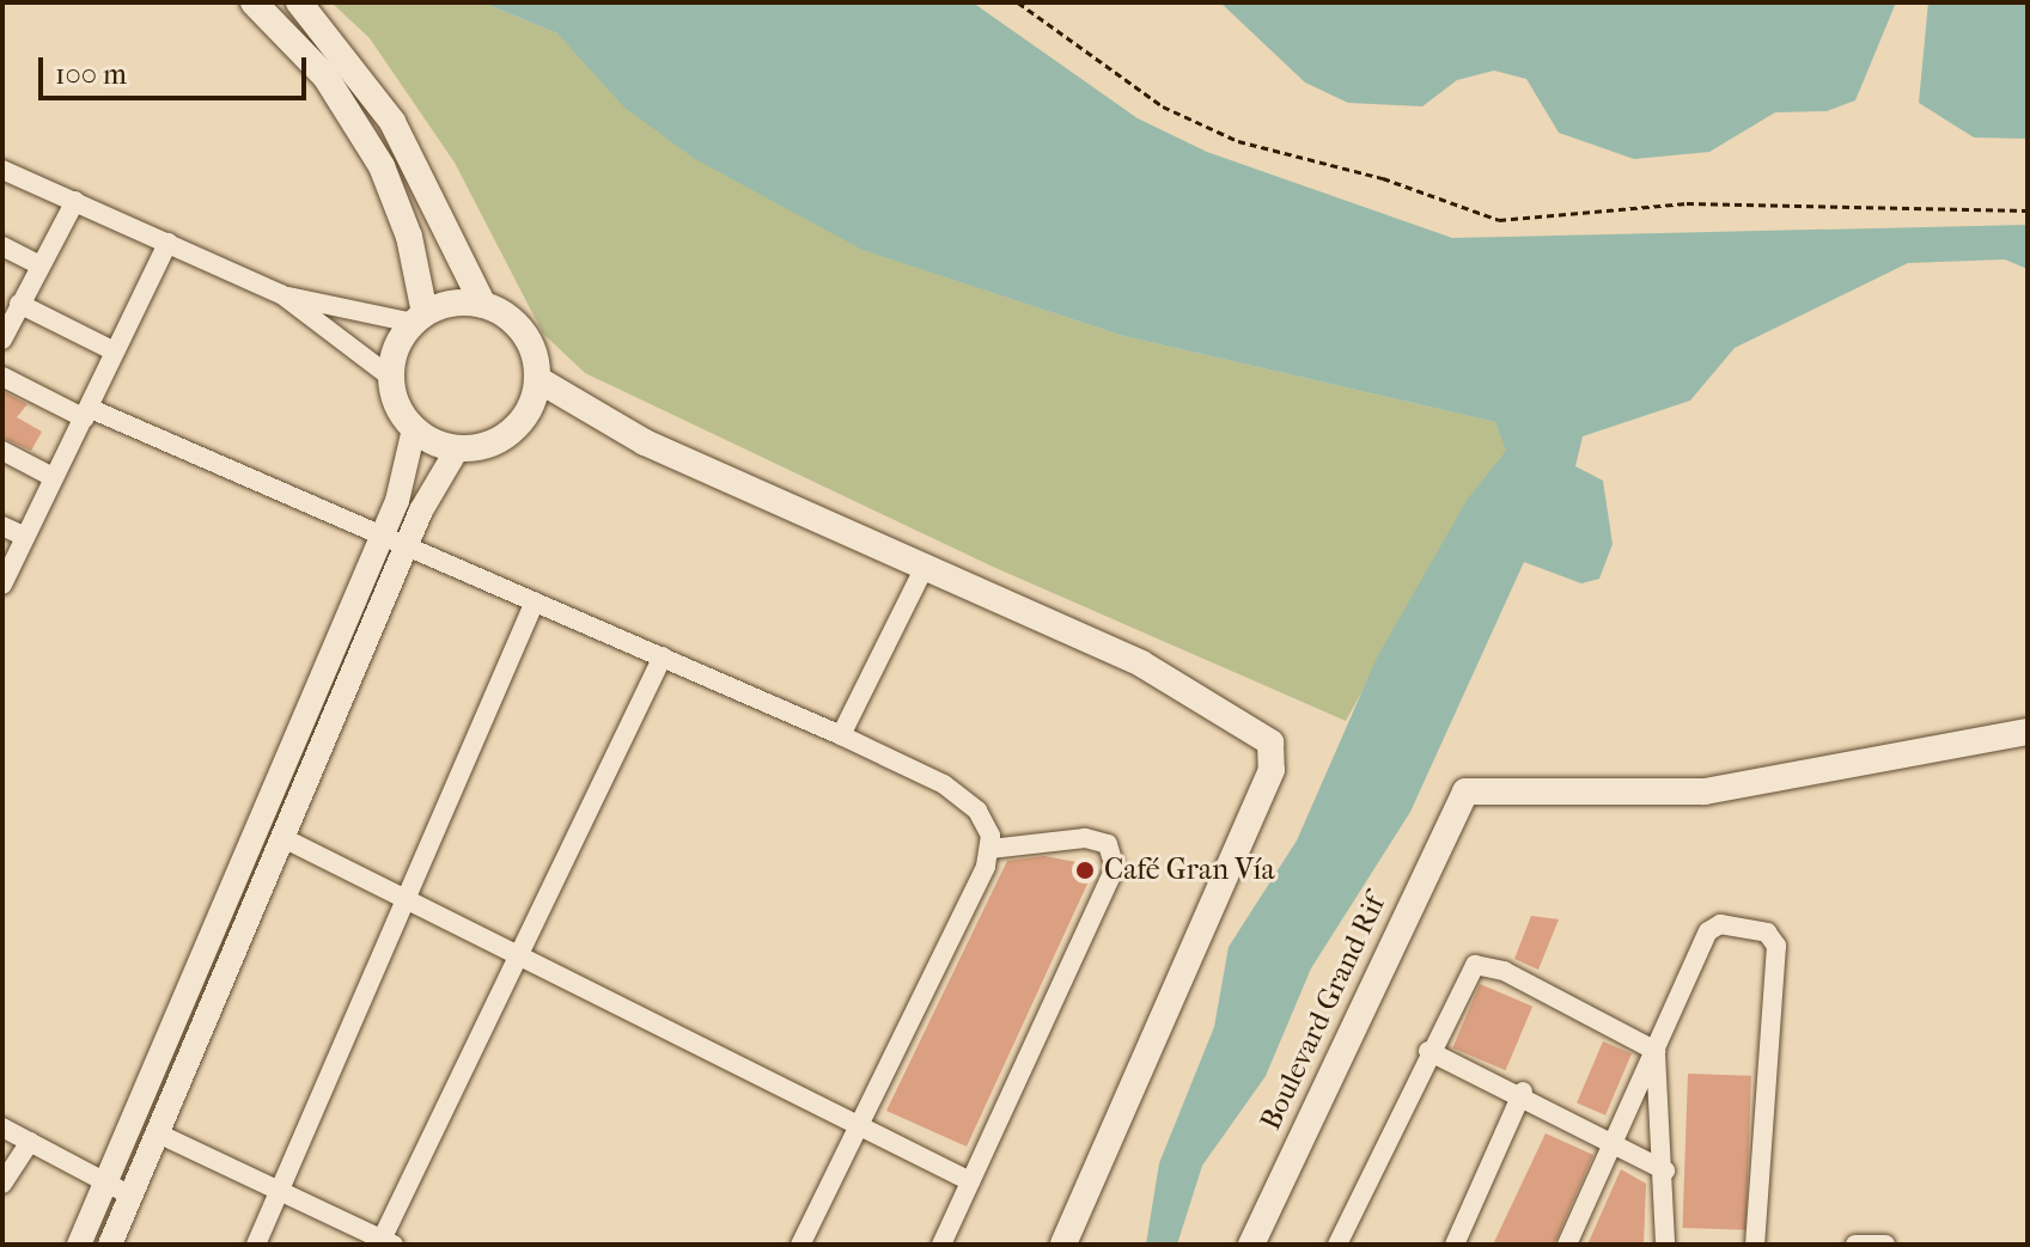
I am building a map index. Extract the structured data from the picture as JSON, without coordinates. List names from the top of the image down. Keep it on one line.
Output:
{"streets":{"main road":["Boulevard Grand Rif"]},"places":["Café Gran Vía"],"scale_bar":"100 m"}
